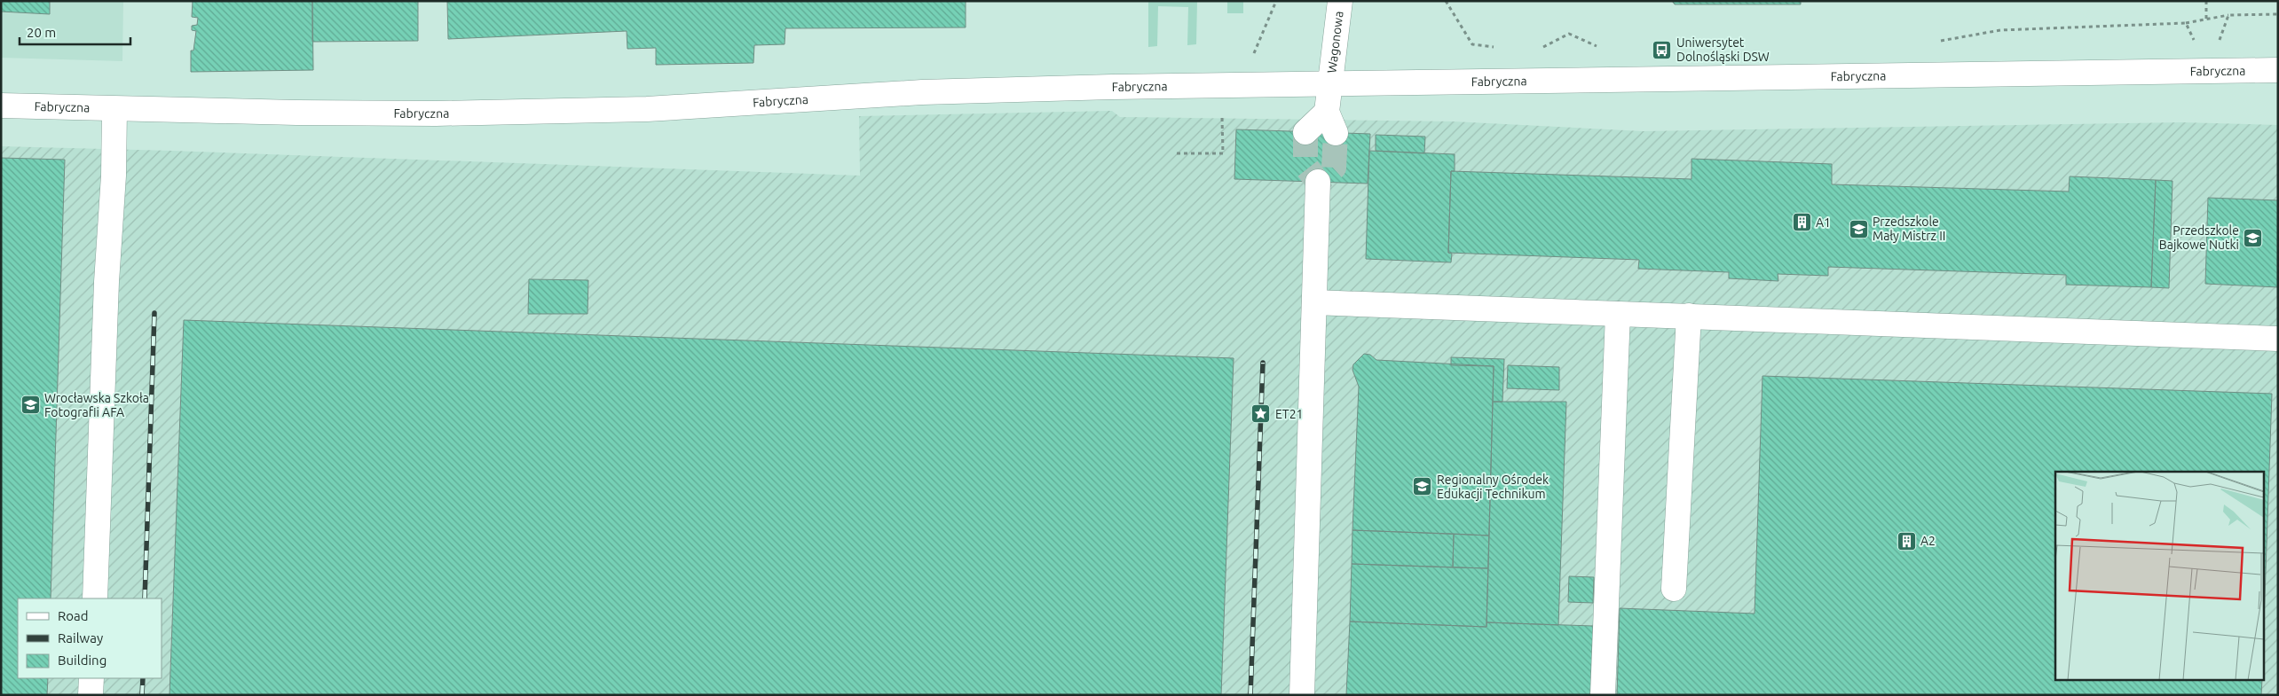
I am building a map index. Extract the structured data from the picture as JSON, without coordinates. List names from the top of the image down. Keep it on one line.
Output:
{"streets":{"street":["Wagonowa","Fabryczna"]},"crossings":[["Wagonowa","Fabryczna"]],"places":{"bus stop":["Uniwersytet Dolnośląski DSW"],"building":["A1","A2"],"school or university":["Przedszkole Mały Mistrz II","Przedszkole Bajkowe Nutki","Wrocławska Szkoła Fotografii AFA","Regionalny Ośrodek Edukacji Technikum"],"place":["ET21"]},"legend":["Road","Railway","Building"],"scale_bar":"20 m"}
